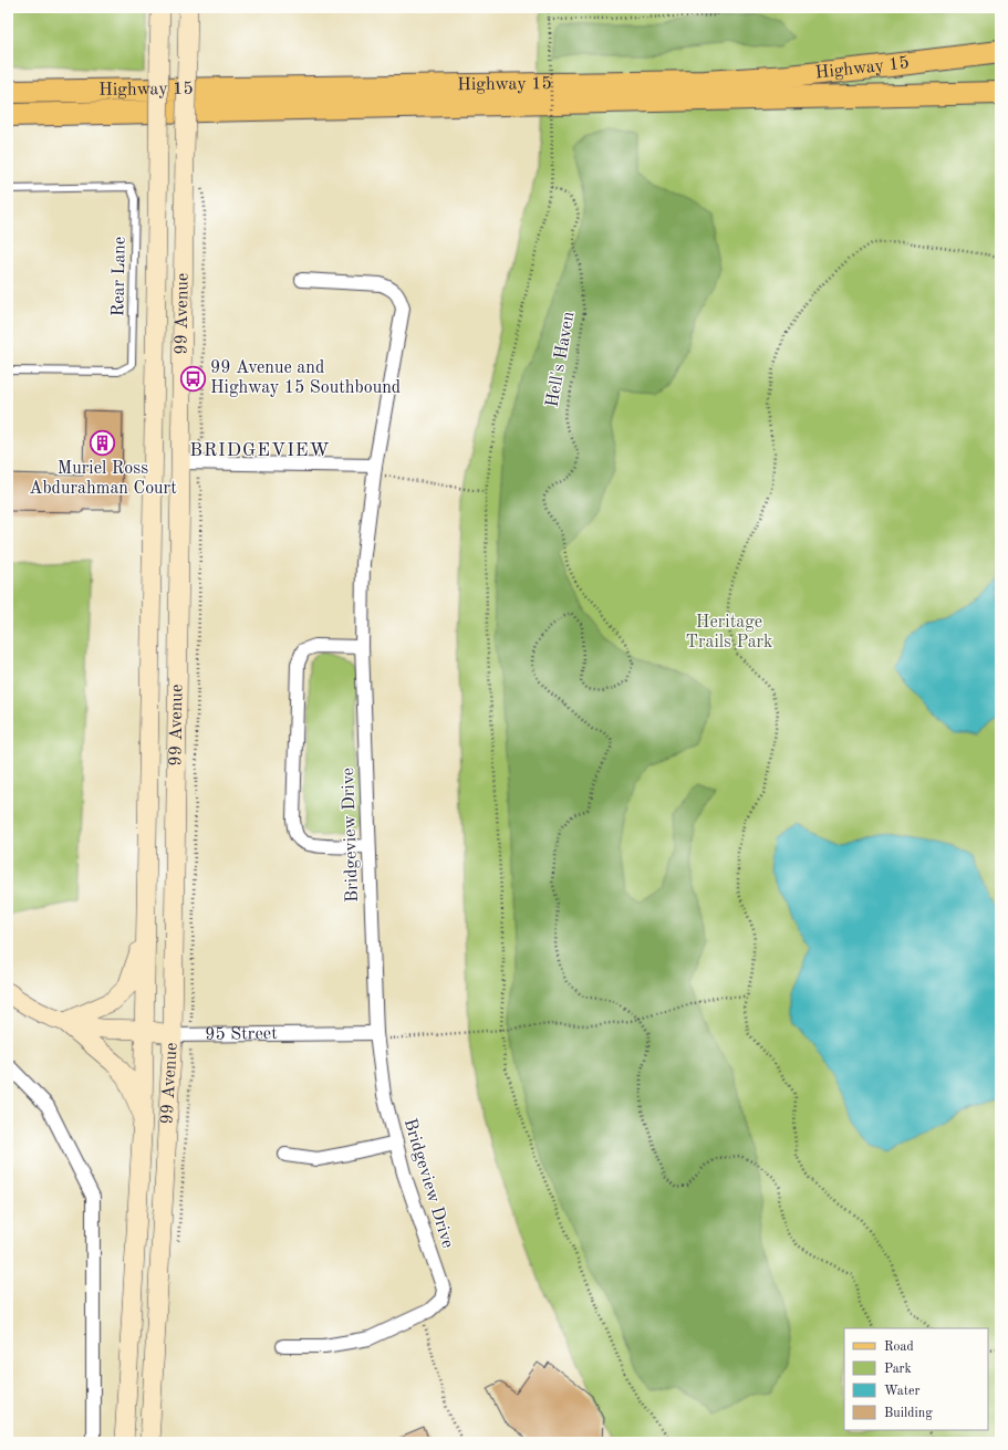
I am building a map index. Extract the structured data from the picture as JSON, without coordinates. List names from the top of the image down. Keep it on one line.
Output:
{"streets":{"main road":["Highway 15","99 Avenue","95 Street"],"street":["Bridgeview Drive"],"lane":["Rear Lane"],"path":["Hell's Haven"]},"crossings":[["99 Avenue","95 Street"],["Bridgeview Drive","95 Street"]],"districts":["BRIDGEVIEW"],"parks":["Heritage Trails Park"],"places":{"bus stop":["99 Avenue and Highway 15 Southbound"],"building":["Muriel Ross Abdurahman Court"]},"legend":["Road","Park","Water","Building"]}
